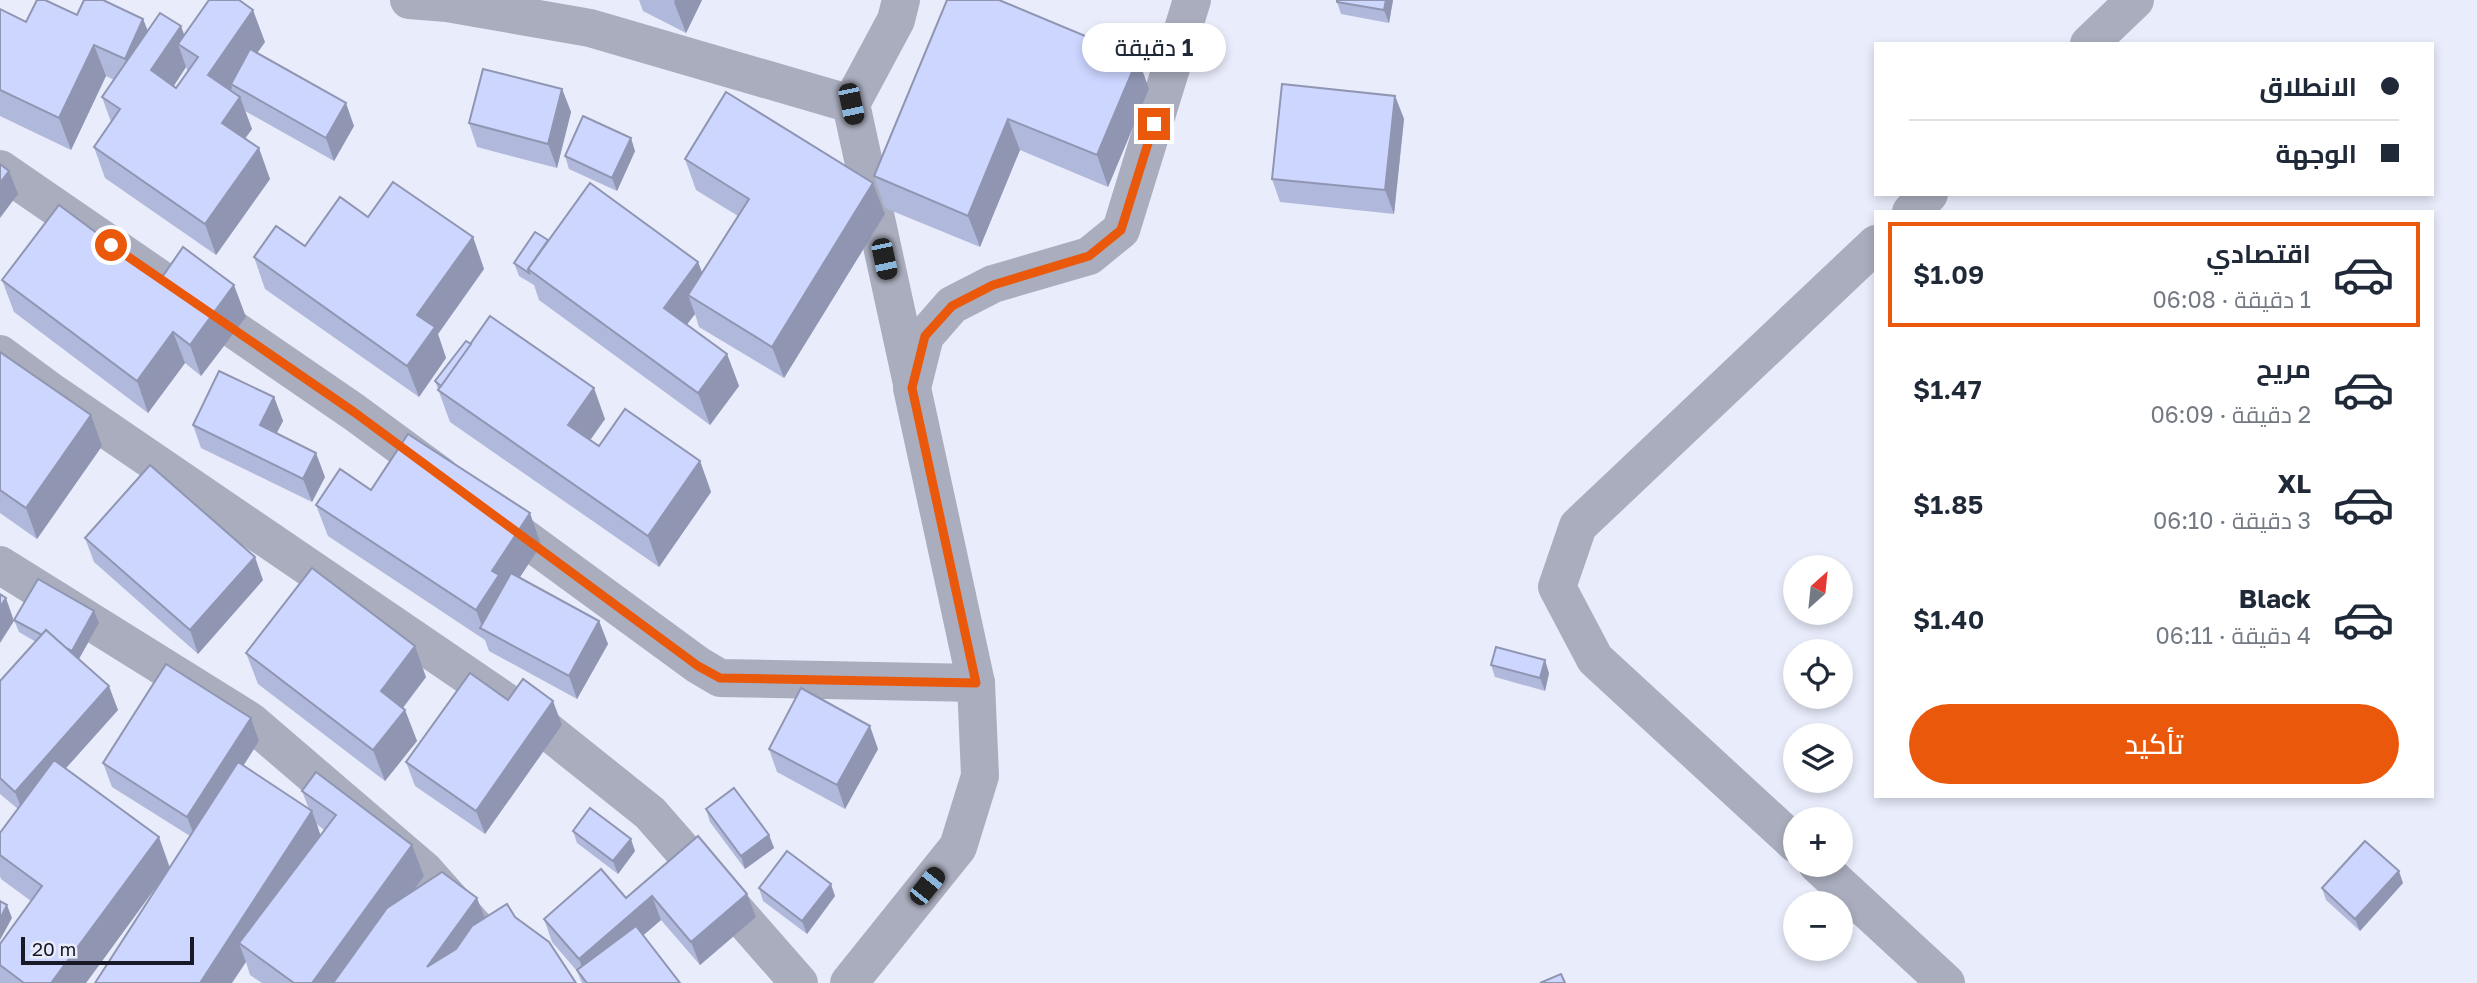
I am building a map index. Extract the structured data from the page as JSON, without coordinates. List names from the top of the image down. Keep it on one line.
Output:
{"scale_bar":"20 m","north":"top right","page":{"bubble":"1 دقيقة","banner":["الانطلاق","الوجهة"],"list":[{"name":"اقتصادي","note":"1 دقيقة · 06:08","value":"$1.09"},{"name":"مريح","note":"2 دقيقة · 06:09","value":"$1.47"},{"name":"XL","note":"3 دقيقة · 06:10","value":"$1.85"},{"name":"Black","note":"4 دقيقة · 06:11","value":"$1.40"}],"map_buttons":["+","−"],"buttons":"تأكيد","scale":"20 m"}}
